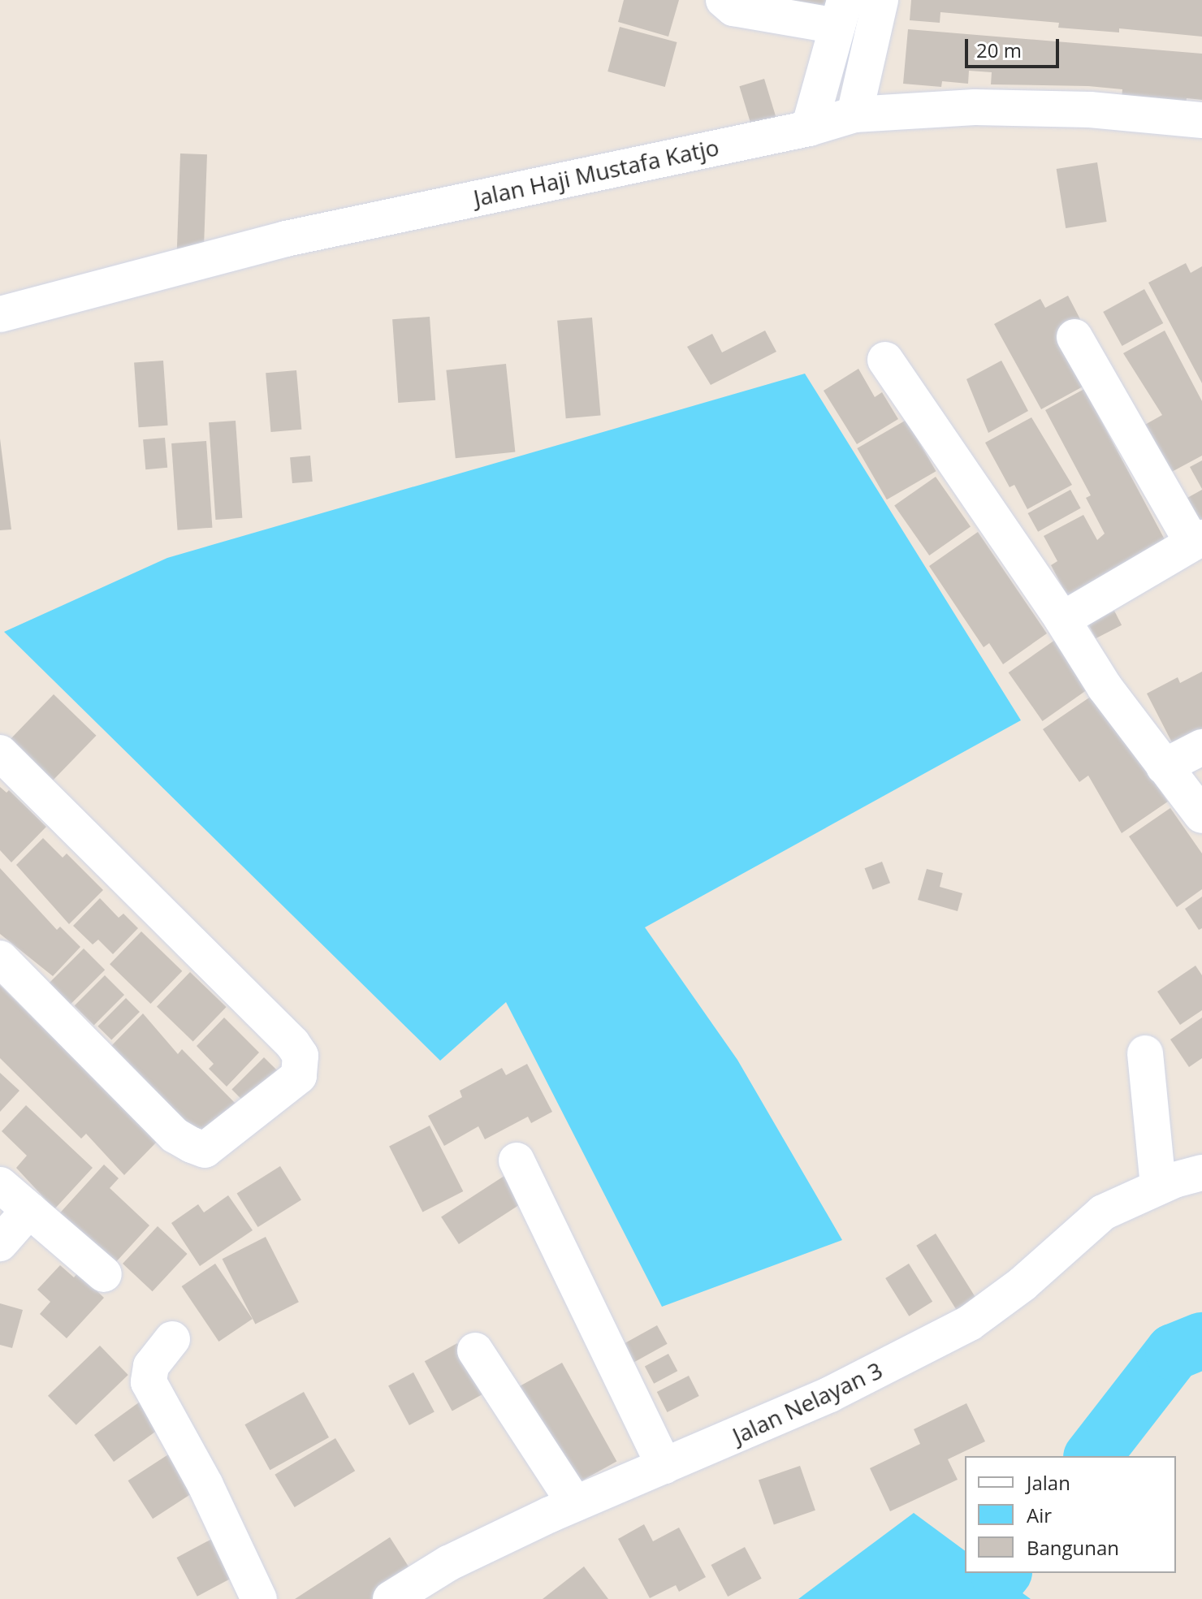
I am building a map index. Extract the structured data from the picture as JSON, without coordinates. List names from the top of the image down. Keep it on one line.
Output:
{"streets":{"street":["Jalan Haji Mustafa Katjo","Jalan Nelayan 3"]},"legend":["Jalan","Air","Bangunan"],"scale_bar":"20 m"}
